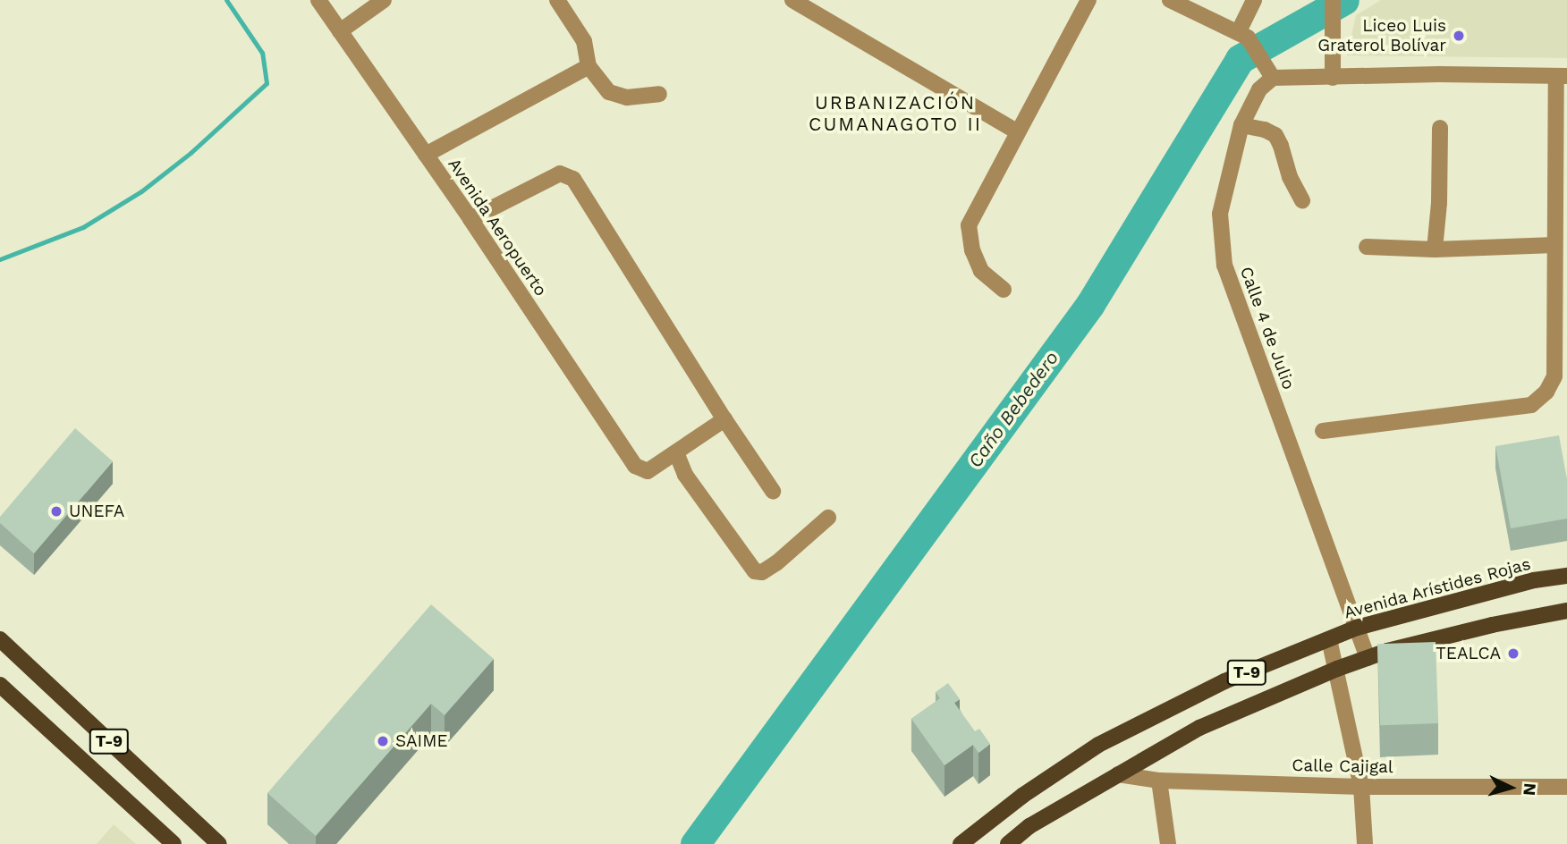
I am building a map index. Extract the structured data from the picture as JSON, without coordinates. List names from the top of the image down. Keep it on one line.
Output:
{"streets":{"main road":["Avenida Arístides Rojas","T-9"],"street":["Avenida Aeropuerto","Calle 4 de Julio","Calle Cajigal"]},"crossings":[["Calle 4 de Julio","Avenida Arístides Rojas"],["Calle 4 de Julio","T-9"],["T-9","Calle Cajigal"]],"districts":["URBANIZACIÓN CUMANAGOTO II"],"water":["Caño Bebedero"],"places":["Liceo Luis Graterol Bolívar","UNEFA","TEALCA","SAIME"],"north":"right"}
